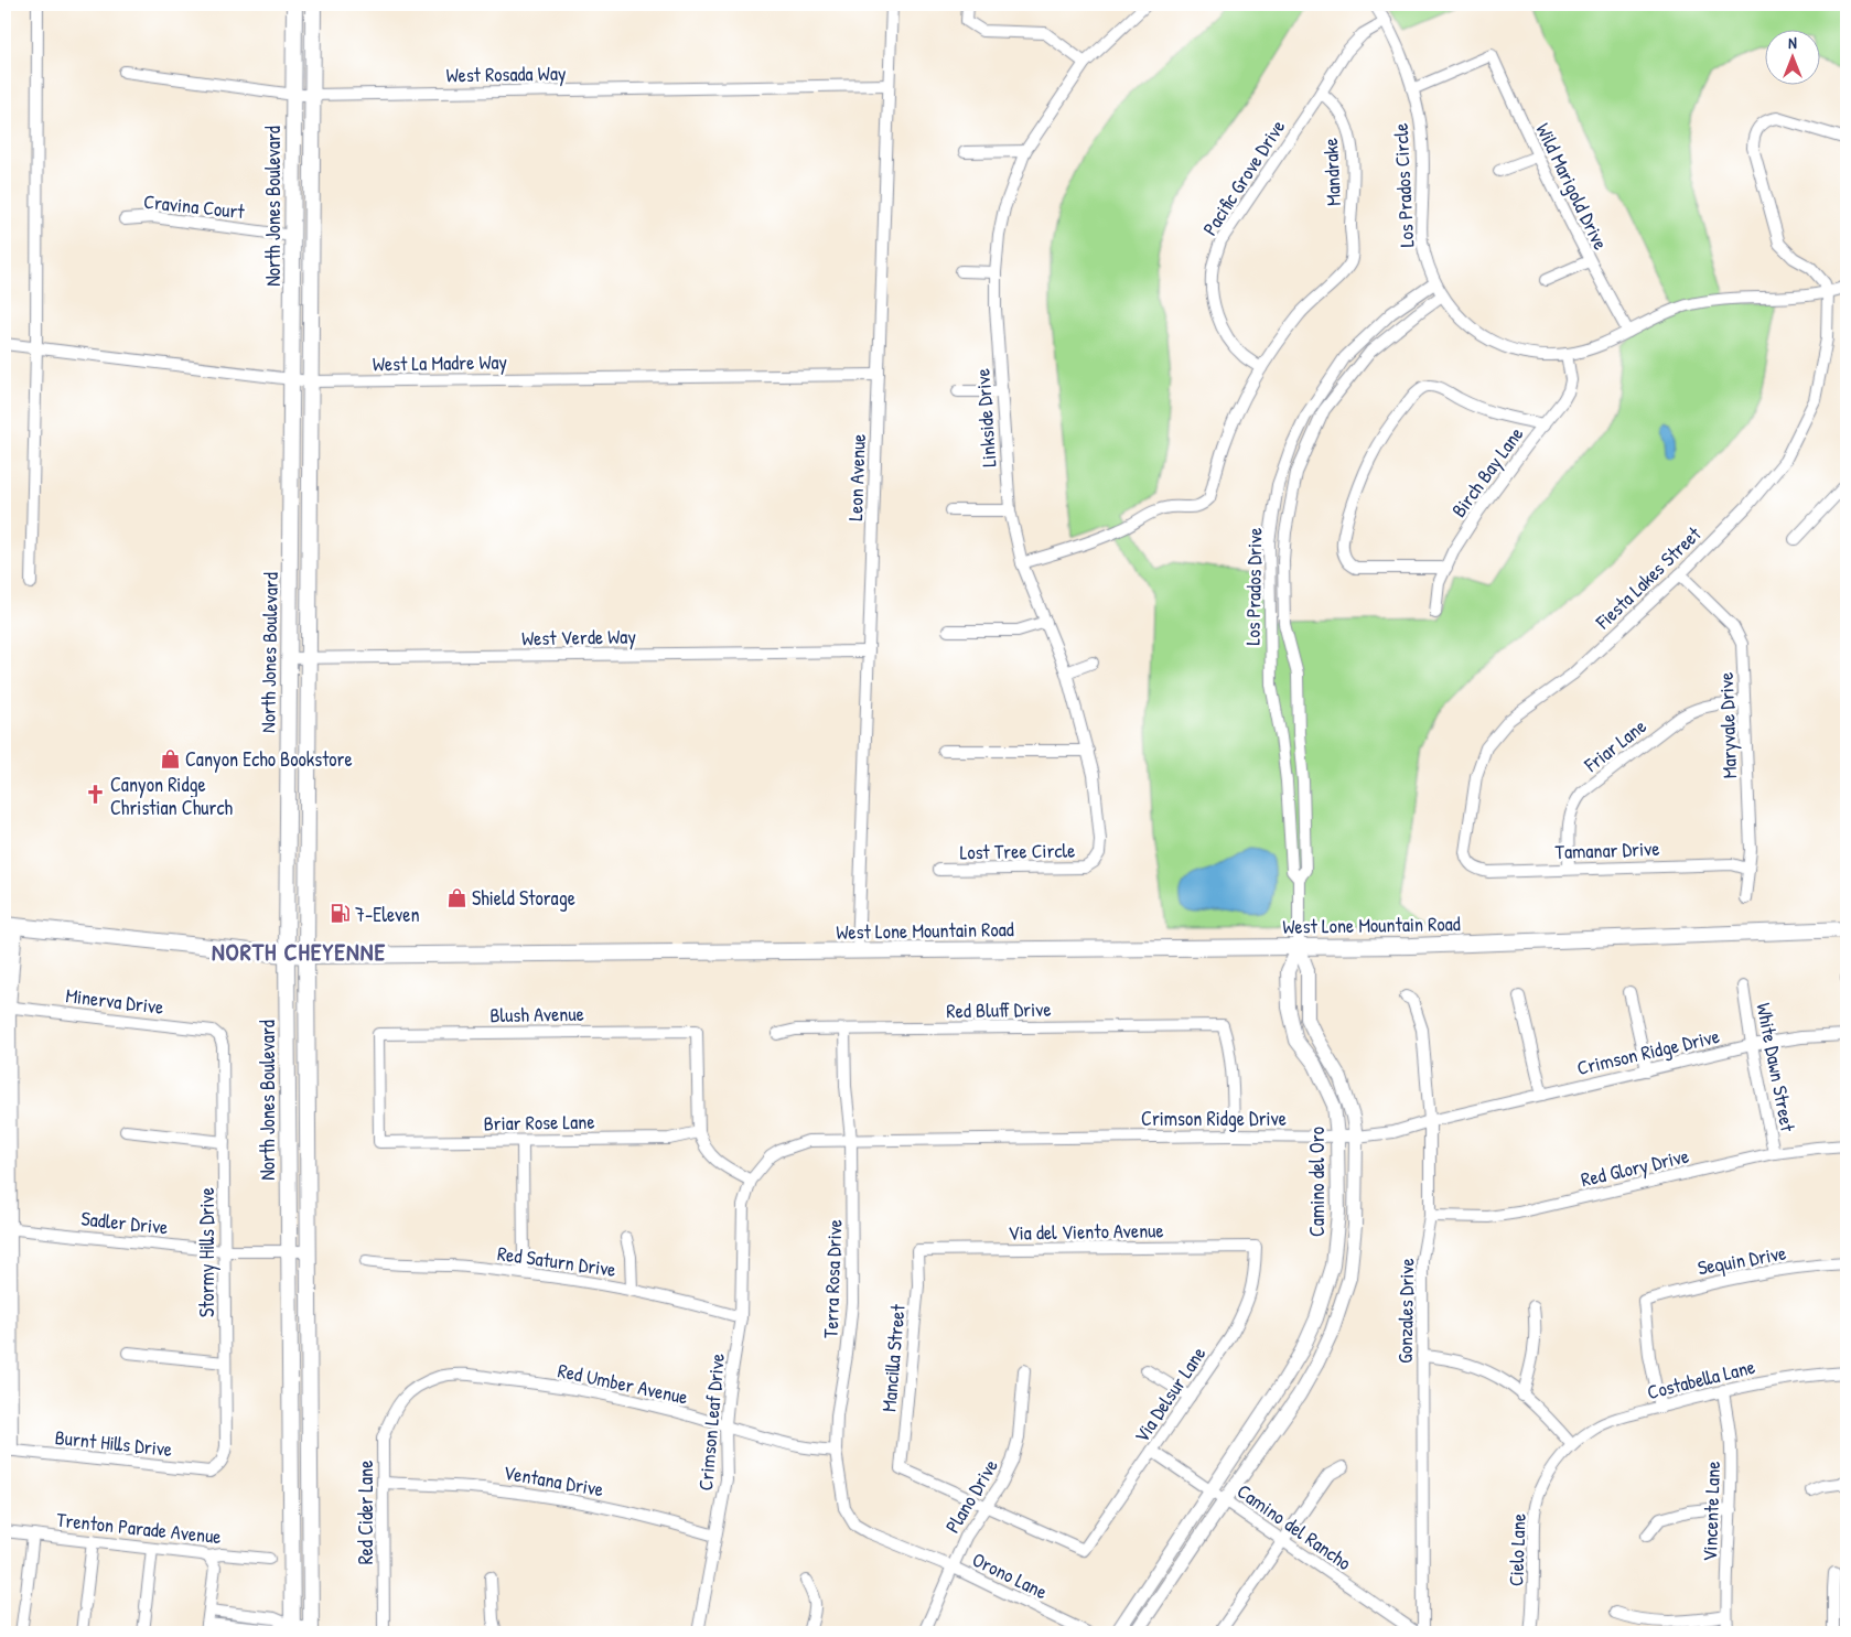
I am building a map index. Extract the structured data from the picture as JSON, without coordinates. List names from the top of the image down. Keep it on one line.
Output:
{"streets":{"main road":["North Jones Boulevard","West Lone Mountain Road"],"street":["West Rosada Way","Mandrake","Pacific Grove Drive","Los Prados Circle","Wild Marigold Drive","Cravina Court","West La Madre Way","Linkside Drive","Birch Bay Lane","Leon Avenue","Fiesta Lakes Street","Los Prados Drive","West Verde Way","Maryvale Drive","Friar Lane","Tamanar Drive","Lost Tree Circle","Minerva Drive","Red Bluff Drive","Blush Avenue","Crimson Ridge Drive","White Dawn Street","Briar Rose Lane","Red Glory Drive","Camino del Oro","Sadler Drive","Via del Viento Avenue","Stormy Hills Drive","Sequin Drive","Red Saturn Drive","Terra Rosa Drive","Gonzales Drive","Mancilla Street","Costabella Lane","Red Umber Avenue","Via Delsur Lane","Crimson Leaf Drive","Burnt Hills Drive","Ventana Drive","Plano Drive","Vincente Lane","Red Cider Lane","Camino del Rancho","Trenton Parade Avenue","Cielo Lane","Orono Lane"]},"crossings":[["West Rosada Way","North Jones Boulevard"],["West Rosada Way","Leon Avenue"],["Mandrake","Pacific Grove Drive"],["Pacific Grove Drive","Los Prados Circle"],["Los Prados Circle","Wild Marigold Drive"],["Los Prados Circle","Birch Bay Lane"],["Los Prados Circle","Fiesta Lakes Street"],["Los Prados Circle","Los Prados Drive"],["Cravina Court","North Jones Boulevard"],["North Jones Boulevard","West La Madre Way"],["North Jones Boulevard","West Verde Way"],["North Jones Boulevard","West Lone Mountain Road"],["North Jones Boulevard","Sadler Drive"],["West La Madre Way","Leon Avenue"],["Linkside Drive","Lost Tree Circle"],["Leon Avenue","West Verde Way"],["Leon Avenue","West Lone Mountain Road"],["Fiesta Lakes Street","Maryvale Drive"],["Fiesta Lakes Street","Tamanar Drive"],["Los Prados Drive","West Lone Mountain Road"],["Los Prados Drive","Camino del Oro"],["Maryvale Drive","Friar Lane"],["Maryvale Drive","Tamanar Drive"],["Friar Lane","Tamanar Drive"],["West Lone Mountain Road","Camino del Oro"],["Minerva Drive","Stormy Hills Drive"],["Red Bluff Drive","Crimson Ridge Drive"],["Red Bluff Drive","Terra Rosa Drive"],["Blush Avenue","Briar Rose Lane"],["Crimson Ridge Drive","White Dawn Street"],["Crimson Ridge Drive","Camino del Oro"],["Crimson Ridge Drive","Terra Rosa Drive"],["Crimson Ridge Drive","Gonzales Drive"],["Crimson Ridge Drive","Crimson Leaf Drive"],["White Dawn Street","Red Glory Drive"],["Red Glory Drive","Gonzales Drive"],["Camino del Oro","Camino del Rancho"],["Sadler Drive","Stormy Hills Drive"],["Via del Viento Avenue","Mancilla Street"],["Via del Viento Avenue","Via Delsur Lane"],["Stormy Hills Drive","Burnt Hills Drive"],["Sequin Drive","Costabella Lane"],["Red Saturn Drive","Crimson Leaf Drive"],["Terra Rosa Drive","Red Umber Avenue"],["Terra Rosa Drive","Orono Lane"],["Mancilla Street","Via Delsur Lane"],["Mancilla Street","Plano Drive"],["Costabella Lane","Vincente Lane"],["Costabella Lane","Cielo Lane"],["Red Umber Avenue","Crimson Leaf Drive"],["Red Umber Avenue","Red Cider Lane"],["Via Delsur Lane","Plano Drive"],["Via Delsur Lane","Camino del Rancho"],["Crimson Leaf Drive","Ventana Drive"],["Ventana Drive","Red Cider Lane"],["Plano Drive","Orono Lane"]],"districts":["NORTH CHEYENNE"],"places":{"shop":["Canyon Echo Bookstore","Shield Storage"],"church":["Canyon Ridge Christian Church"],"fuel station":["7-Eleven"]},"north":"top"}
